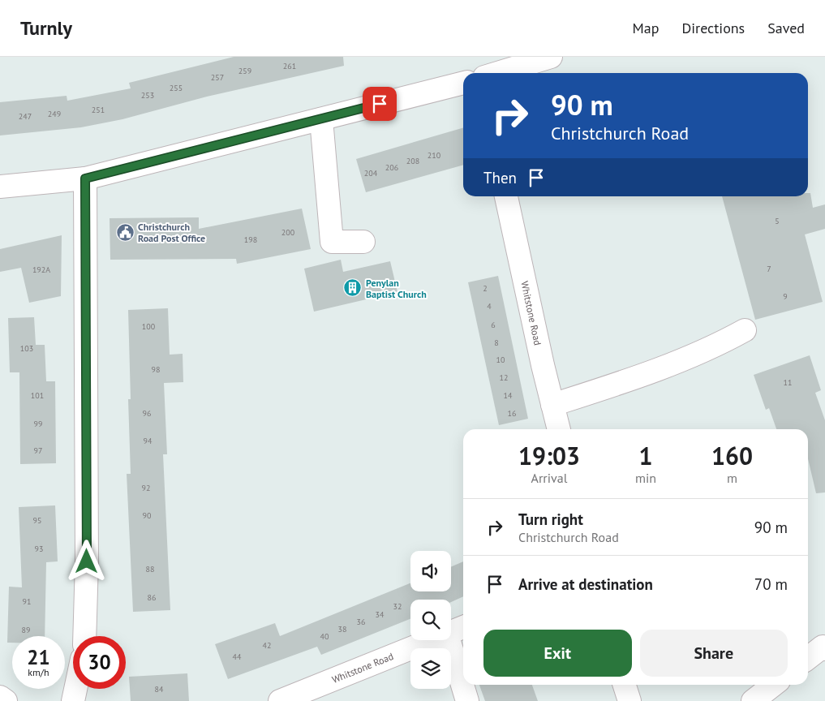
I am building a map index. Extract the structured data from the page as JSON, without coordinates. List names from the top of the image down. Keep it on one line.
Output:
{"streets":{"street":["Whitstone Road"]},"places":{"public building":["Christchurch Road Post Office"],"building":["Penylan Baptist Church"]},"house_numbers":["261","259","257","255","253","251","249","247","210","208","206","204","5","200","198","7","192A","2","9","4","6","100","8","103","10","98","12","11","101","14","96","16","99","94","97","92","90","95","93","88","86","91","32","34","36","38","89","40","42","44","84"],"page":{"header":"Turnly","nav":["Map","Directions","Saved"],"turn":["90 m","Christchurch Road"],"then":"Then","eta":["19:03","Arrival","1","min","160","m"],"list":[{"name":"Turn right","note":"Christchurch Road","value":"90 m"},{"name":"Arrive at destination","value":"70 m"}],"buttons":["Exit","Share"],"speed":"21 km/h","limit":"30"}}
